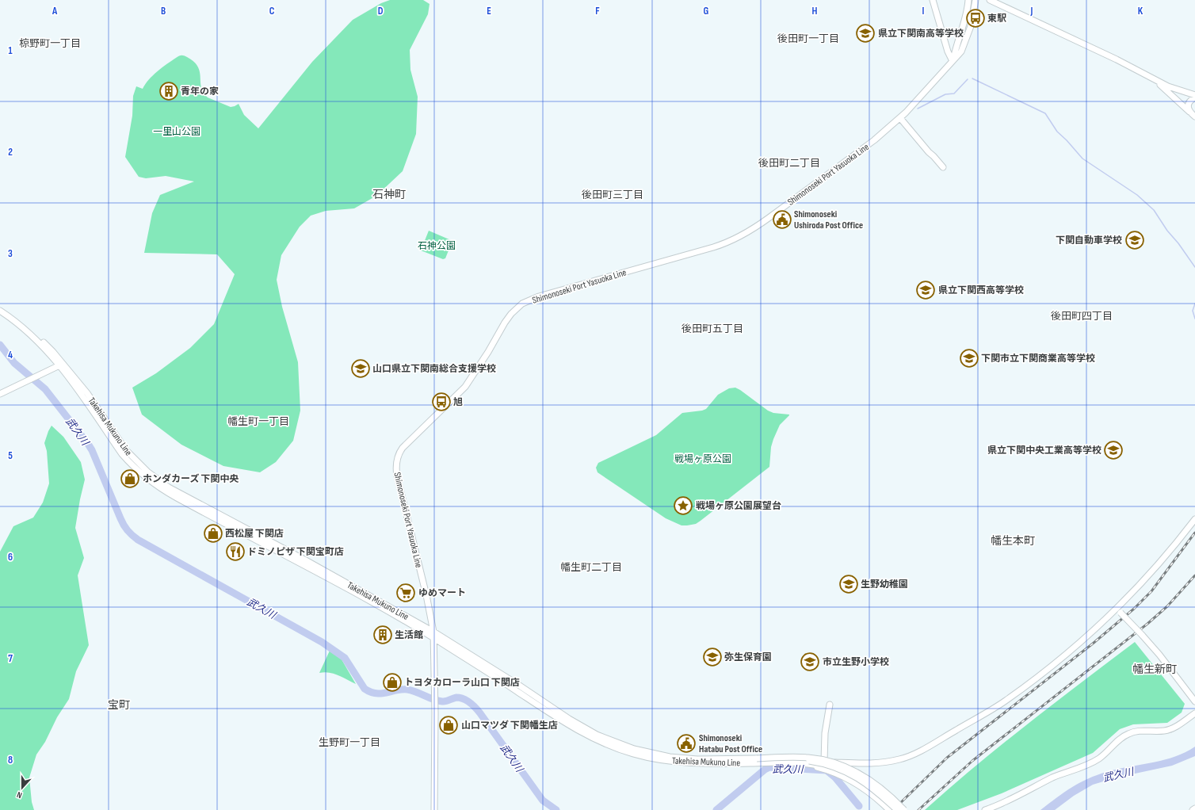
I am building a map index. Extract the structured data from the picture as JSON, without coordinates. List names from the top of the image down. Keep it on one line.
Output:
{"streets":{"main road":["Shimonoseki Port Yasuoka Line","Takehisa Mukuno Line"]},"crossings":[["Shimonoseki Port Yasuoka Line","Takehisa Mukuno Line"]],"districts":["後田町一丁目","椋野町一丁目","後田町二丁目","石神町","後田町三丁目","後田町四丁目","後田町五丁目","幡生町一丁目","幡生本町","幡生町二丁目","幡生新町","宝町","生野町一丁目"],"water":["武久川"],"parks":["一里山公園","石神公園","戦場ヶ原公園"],"places":{"bus stop":["東駅","旭"],"school or university":["県立下関南高等学校","下関自動車学校","県立下関西高等学校","下関市立下関商業高等学校","山口県立下関南総合支援学校","県立下関中央工業高等学校","生野幼稚園","弥生保育園","市立生野小学校"],"building":["青年の家","生活館"],"public building":["Shimonoseki Ushiroda Post Office","Shimonoseki Hatabu Post Office"],"shop":["ホンダカーズ 下関中央","西松屋 下関店","トヨタカローラ山口 下関店","山口マツダ 下関幡生店"],"place":["戦場ヶ原公園展望台"],"restaurant":["ドミノピザ 下関宝町店"],"supermarket":["ゆめマート"]},"north":"bottom","grid":{"columns":["A","B","C","D","E","F","G","H","I","J","K"],"rows":["1","2","3","4","5","6","7","8"]}}
